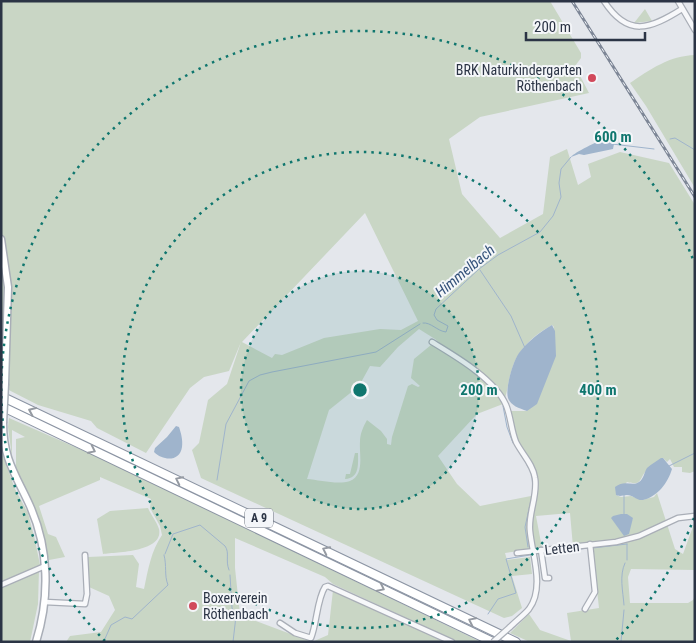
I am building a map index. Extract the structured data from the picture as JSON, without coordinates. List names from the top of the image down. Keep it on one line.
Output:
{"streets":{"highway":["A 9"],"street":["Letten"]},"crossings":[["A 9","Letten"]],"water":["Himmelbach"],"places":["BRK Naturkindergarten Röthenbach","Boxerverein Röthenbach"],"scale_bar":"200 m","rings":["600 m","200 m","400 m"]}
